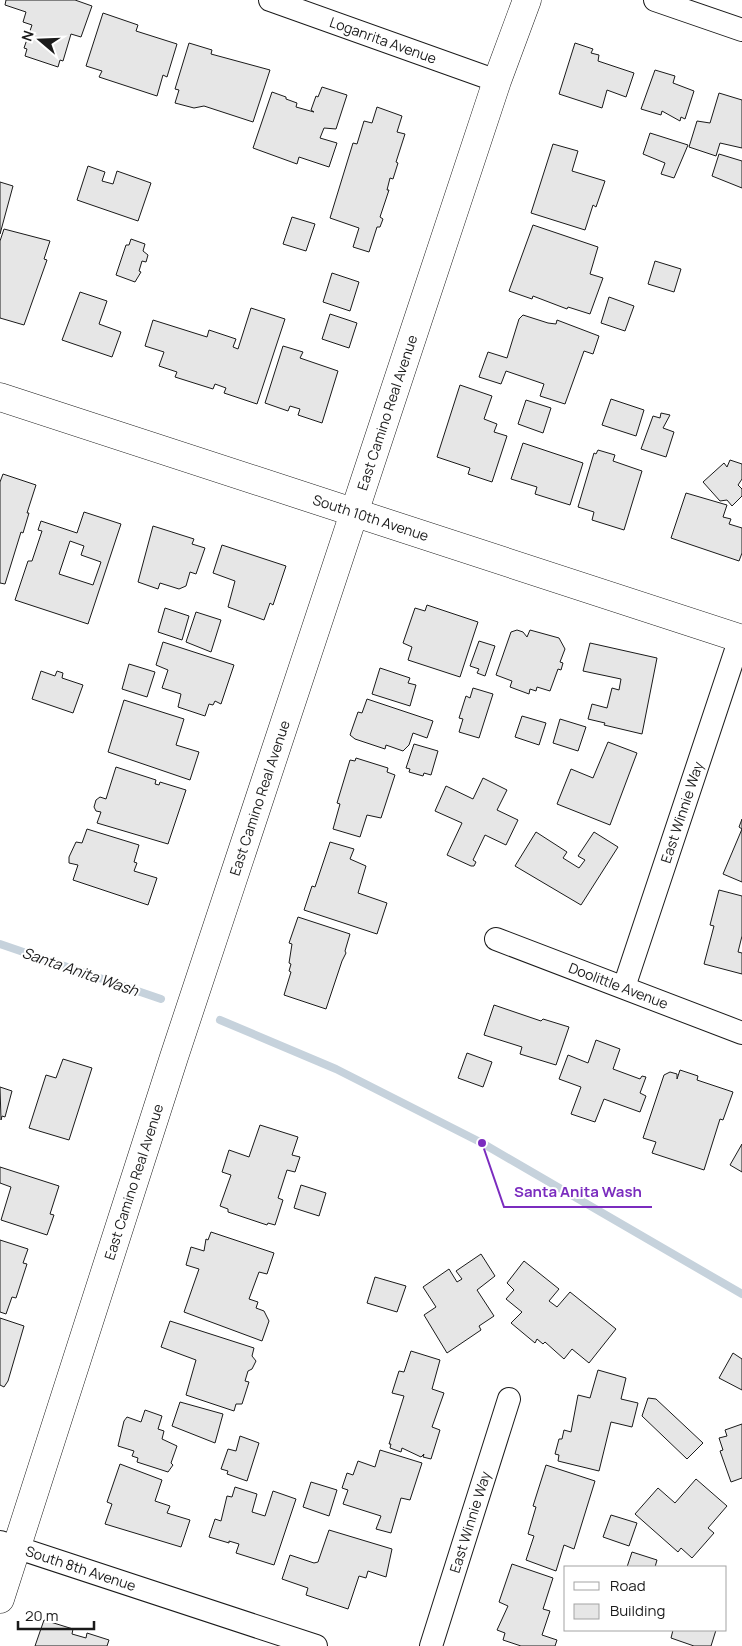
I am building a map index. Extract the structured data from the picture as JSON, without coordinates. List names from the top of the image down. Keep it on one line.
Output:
{"streets":{"street":["Loganrita Avenue","East Camino Real Avenue","South 10th Avenue","East Winnie Way","Doolittle Avenue","South 8th Avenue"]},"crossings":[["Loganrita Avenue","East Camino Real Avenue"],["East Camino Real Avenue","South 10th Avenue"],["East Camino Real Avenue","South 8th Avenue"],["South 10th Avenue","East Winnie Way"],["East Winnie Way","Doolittle Avenue"]],"water":["Santa Anita Wash"],"places":["Santa Anita Wash"],"legend":["Road","Building"],"scale_bar":"20 m","north":"left"}
